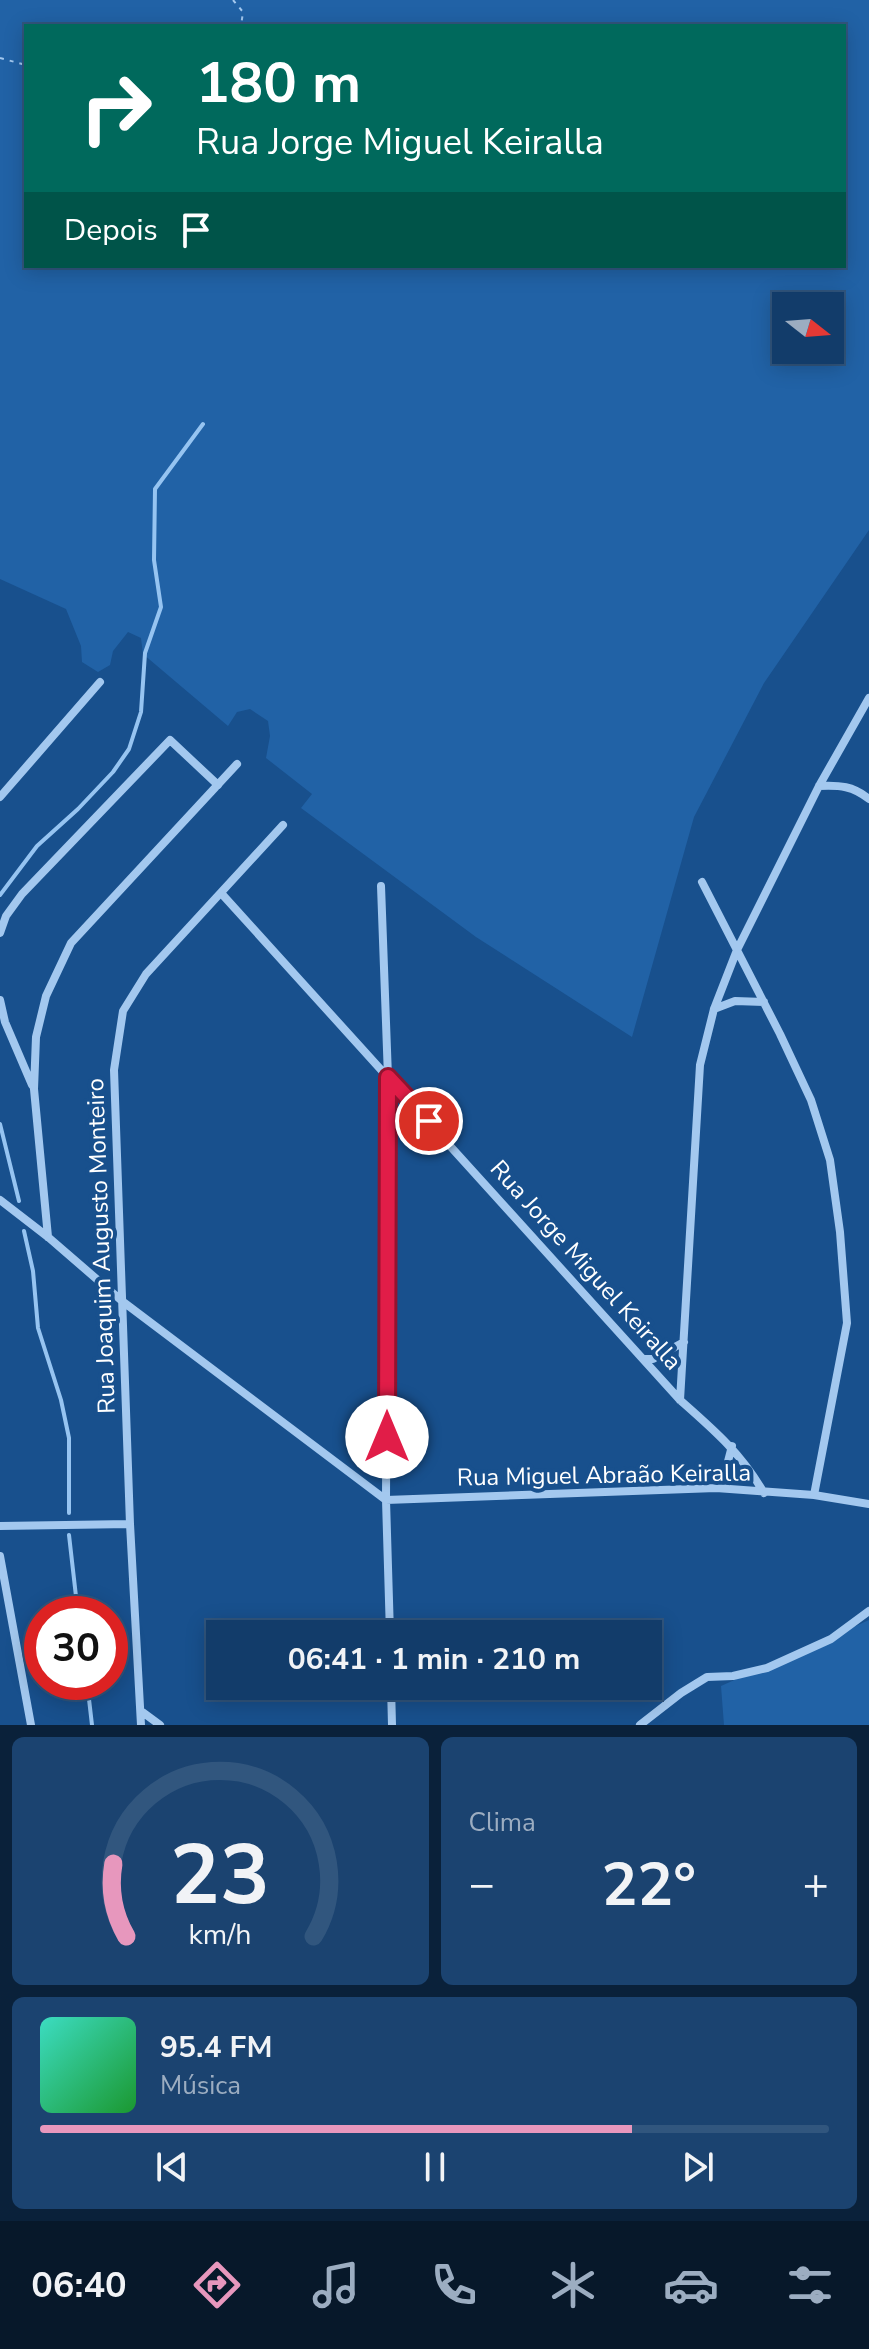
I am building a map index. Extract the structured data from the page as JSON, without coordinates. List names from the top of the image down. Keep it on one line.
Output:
{"streets":{"street":["Rua Joaquim Augusto Monteiro","Rua Jorge Miguel Keiralla","Rua Miguel Abraão Keiralla"]},"crossings":[["Rua Joaquim Augusto Monteiro","Rua Jorge Miguel Keiralla"],["Rua Jorge Miguel Keiralla","Rua Miguel Abraão Keiralla"]],"north":"right","page":{"turn":["180 m","Rua Jorge Miguel Keiralla"],"then":"Depois","limit":"30","trip":"06:41 · 1 min · 210 m","tile":"Clima","heat":["−","22°","+"],"song":["95.4 FM","Música"],"tabs":"06:40","gauge":["23","km/h"]}}
